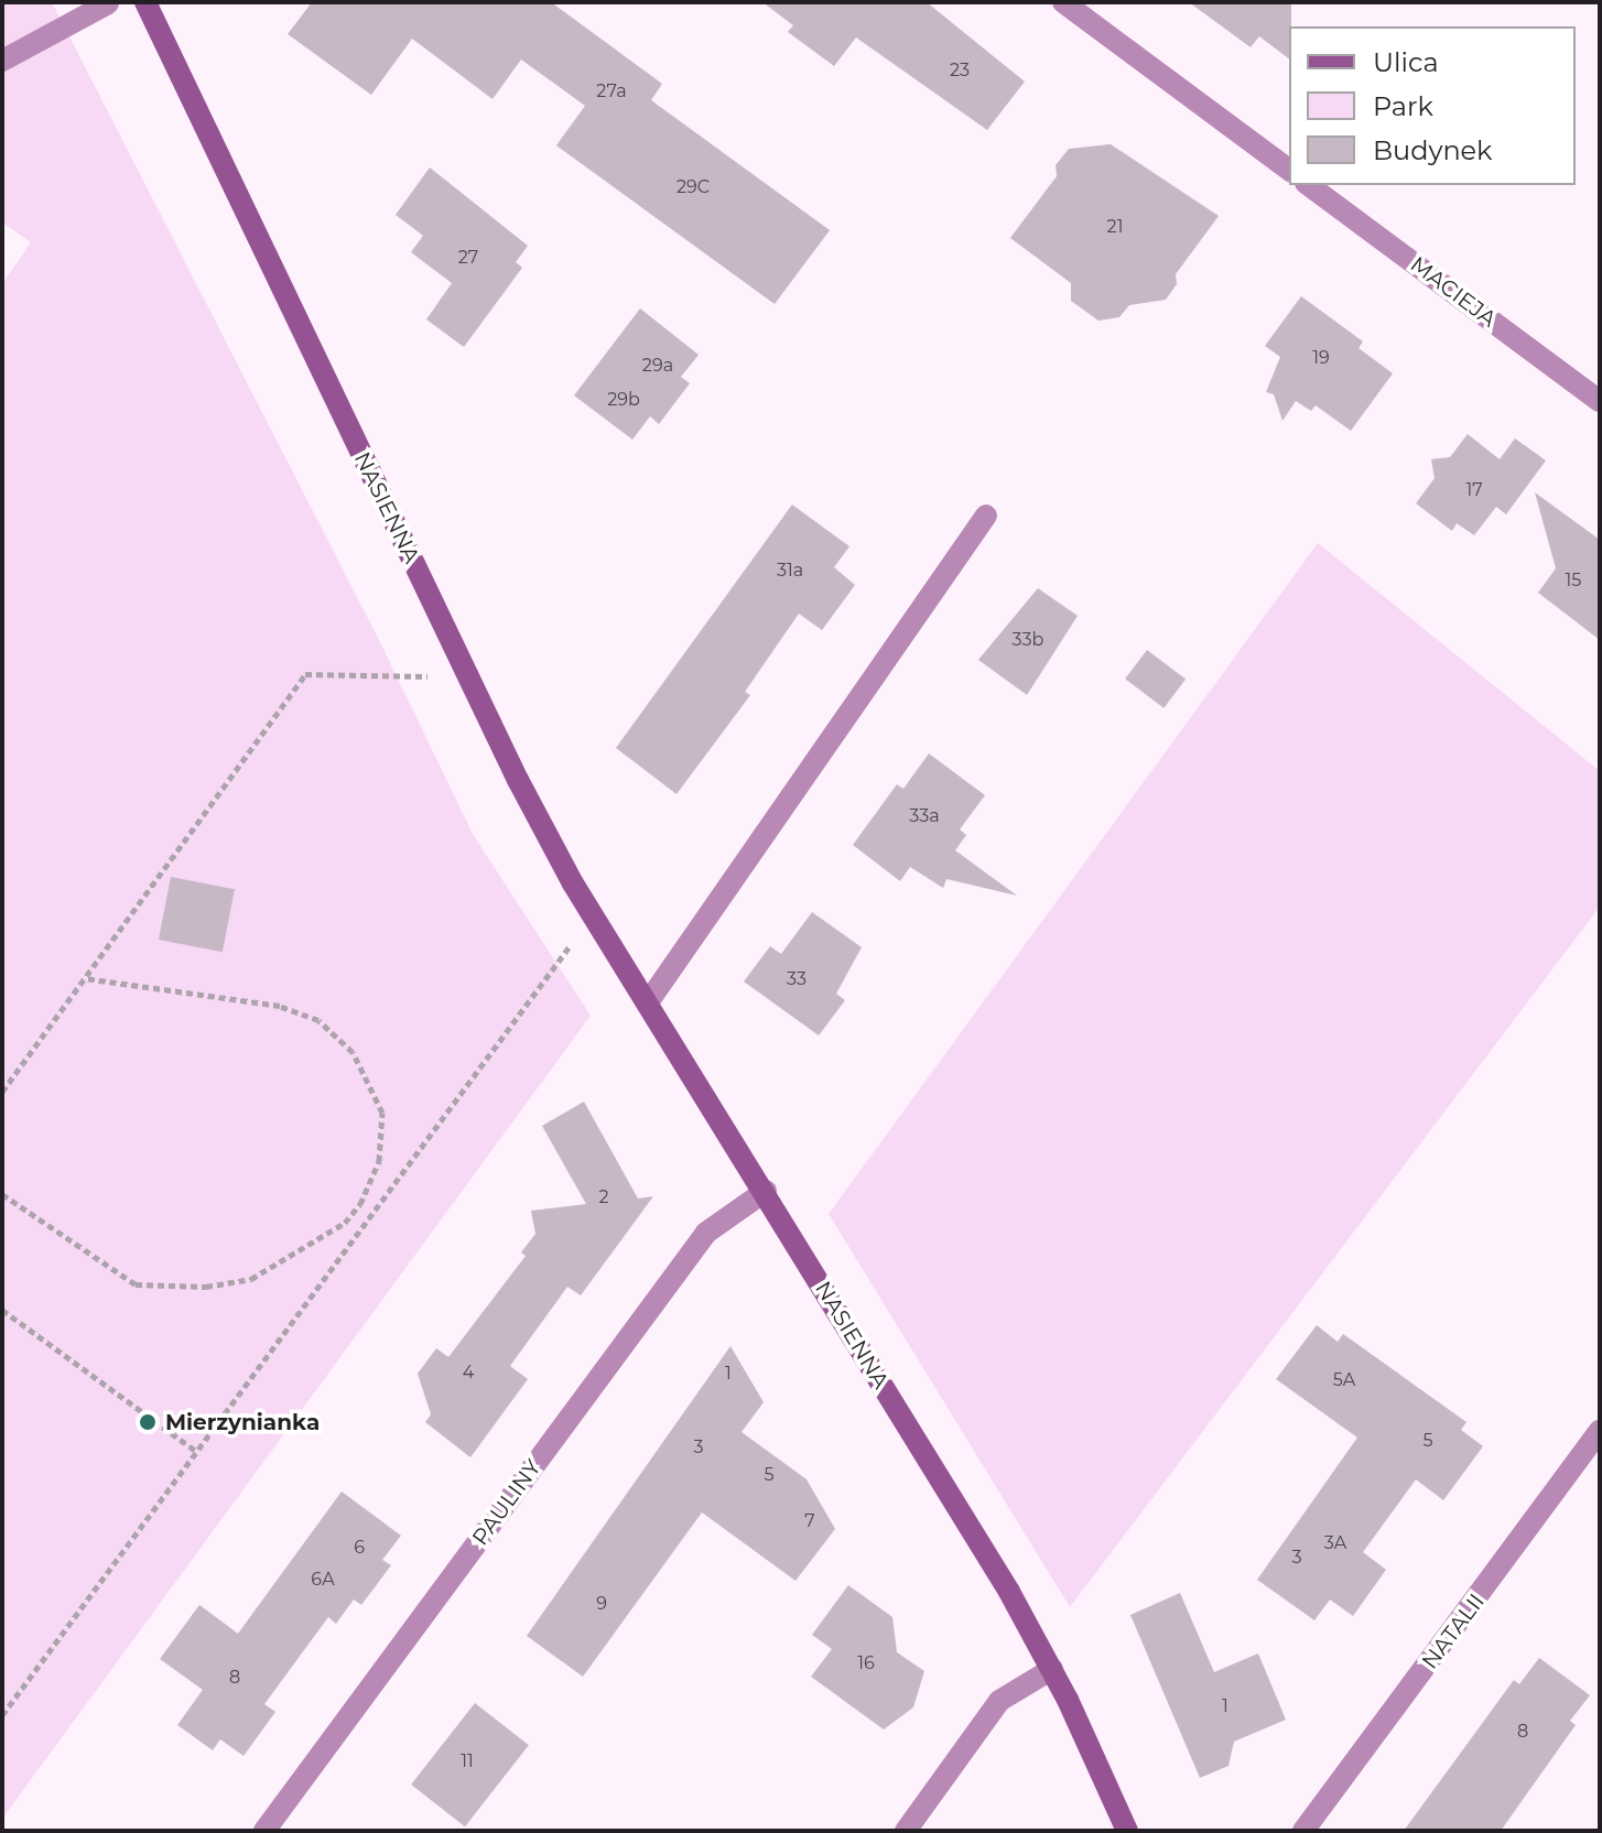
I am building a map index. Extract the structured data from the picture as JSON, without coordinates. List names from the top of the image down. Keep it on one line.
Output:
{"streets":{"street":["MACIEJA","NASIENNA","PAULINY","NATALII"]},"crossings":[["NASIENNA","PAULINY"]],"places":["Mierzynianka"],"house_numbers":["23","27a","29C","21","27","19","29a","29b","17","31a","15","33b","33a","33","2","4","1","5A","5","3","5","7","3A","6","3","6A","9","16","8","1","8","11"],"legend":["Ulica","Park","Budynek"]}
